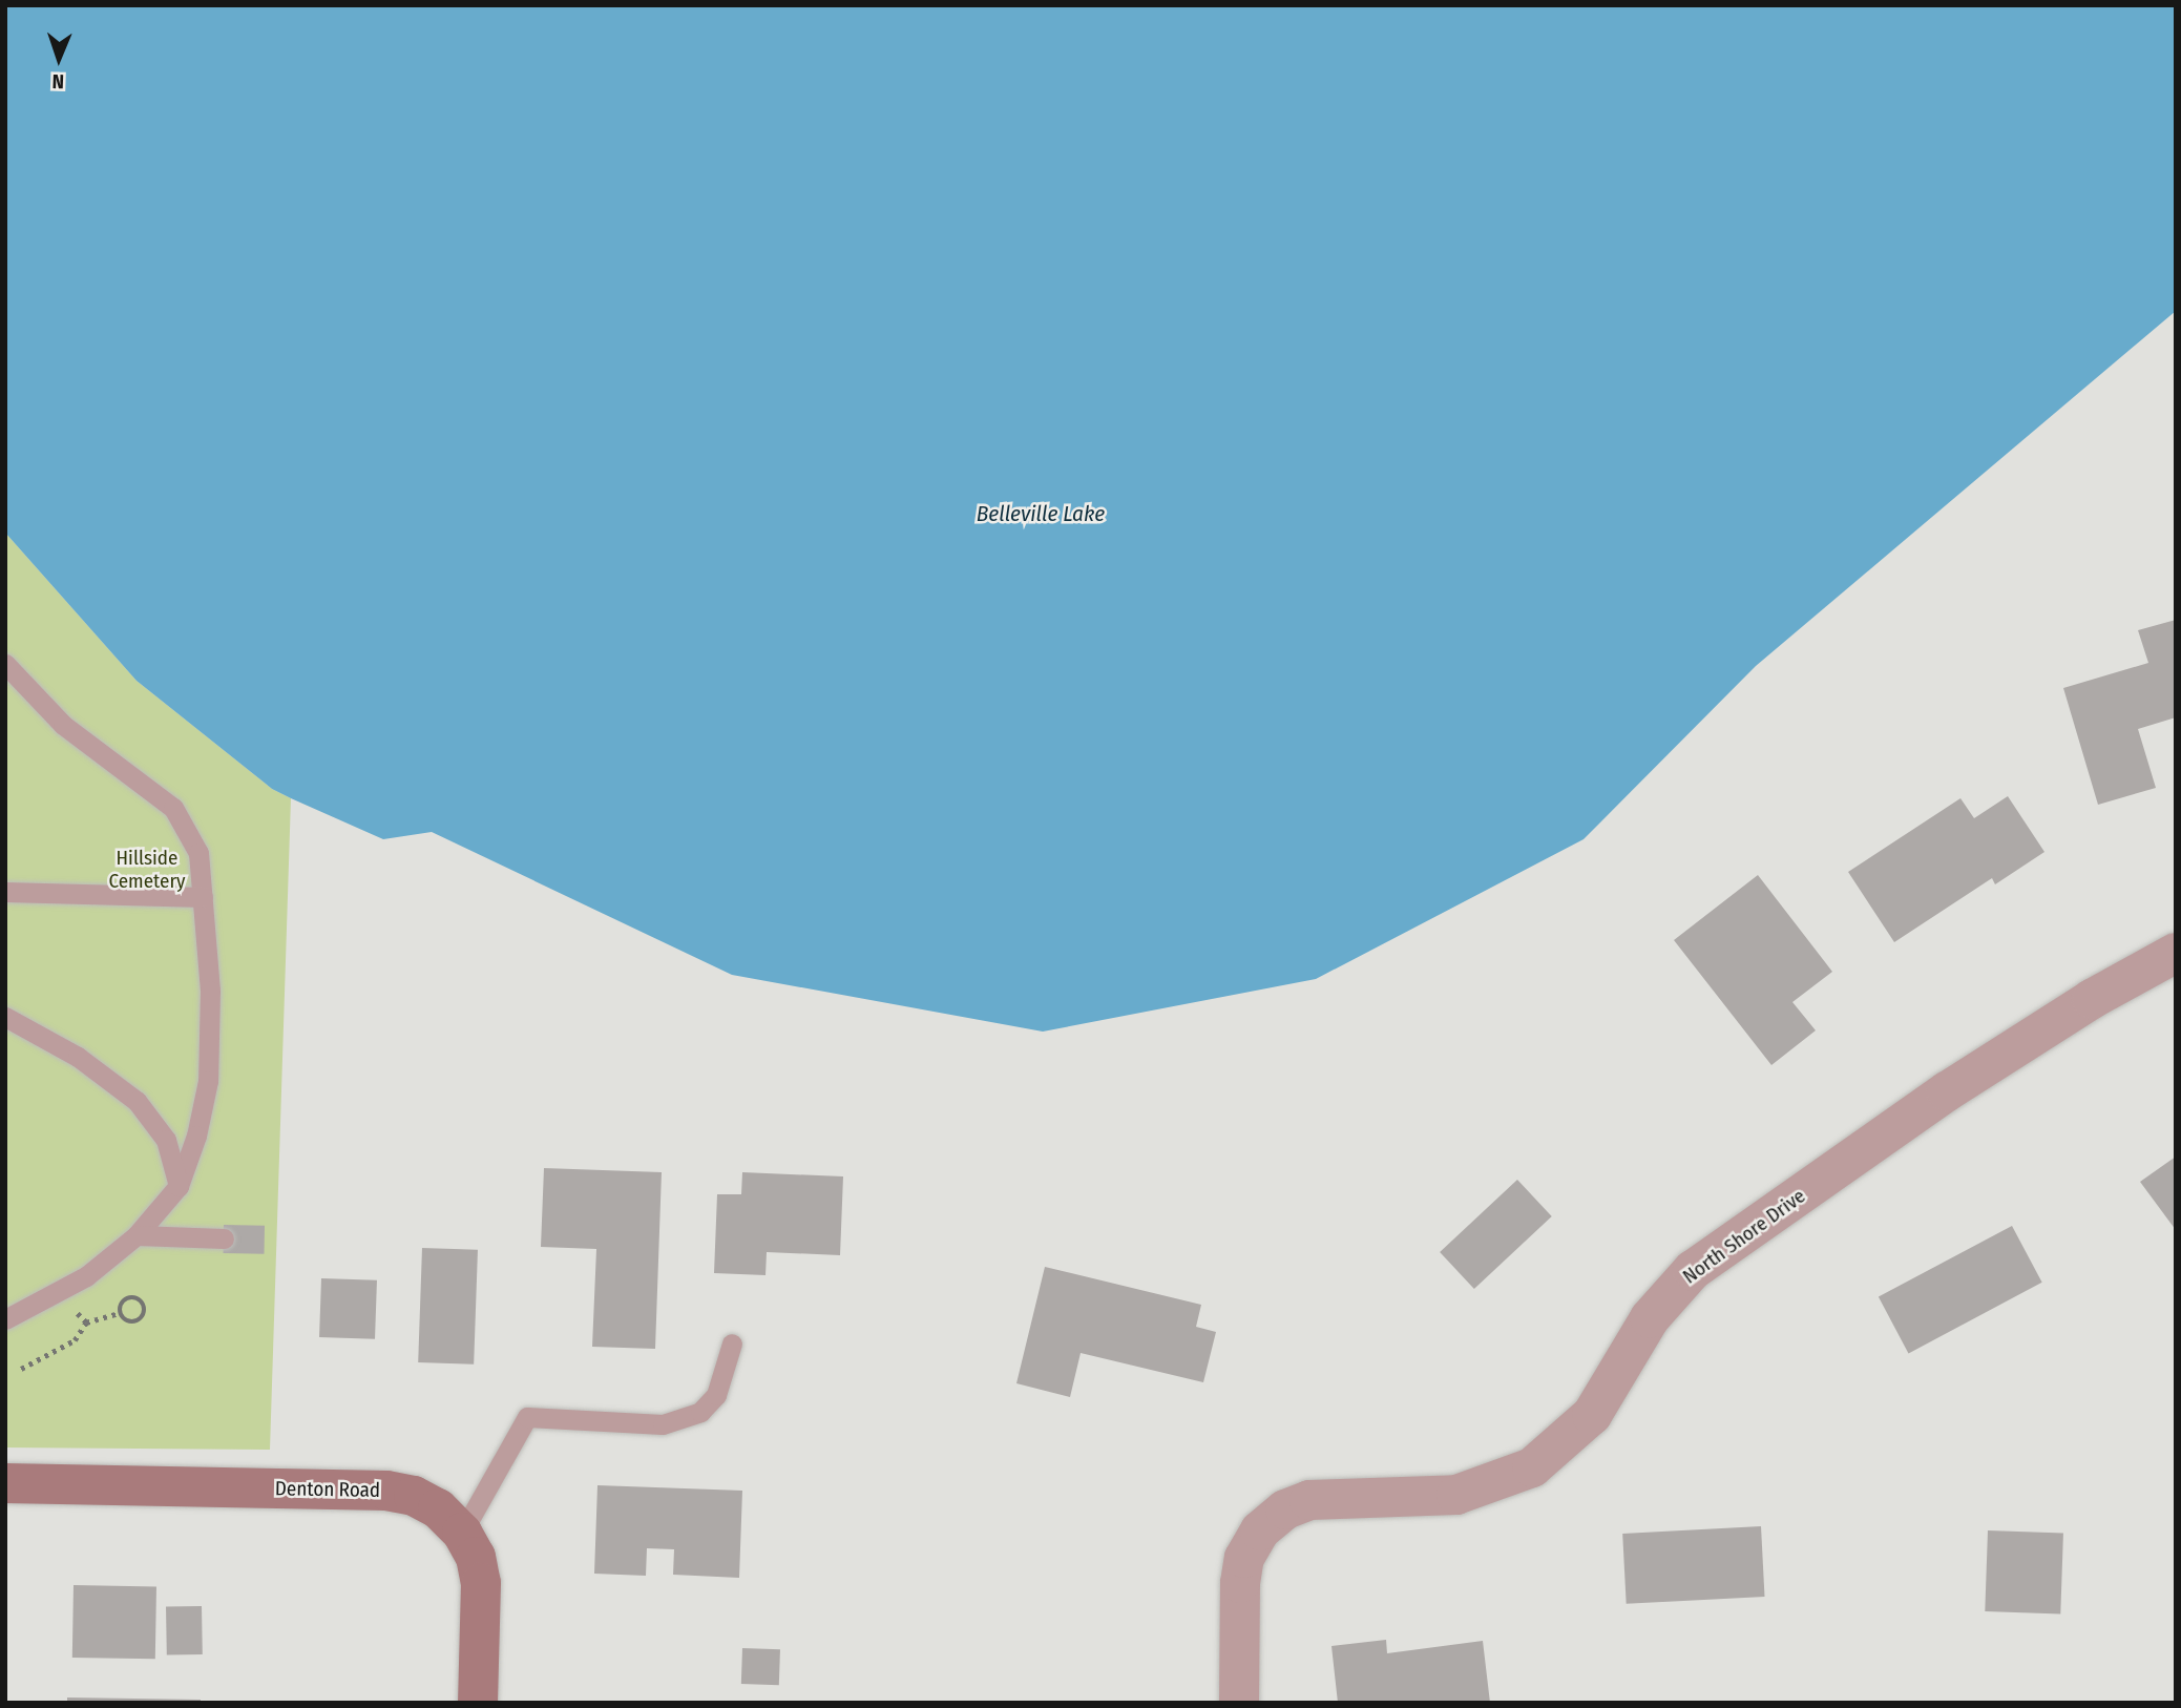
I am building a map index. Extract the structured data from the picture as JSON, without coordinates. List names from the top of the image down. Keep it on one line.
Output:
{"streets":{"street":["North Shore Drive","Denton Road"]},"water":["Belleville Lake"],"parks":["Hillside Cemetery"],"north":"bottom"}
